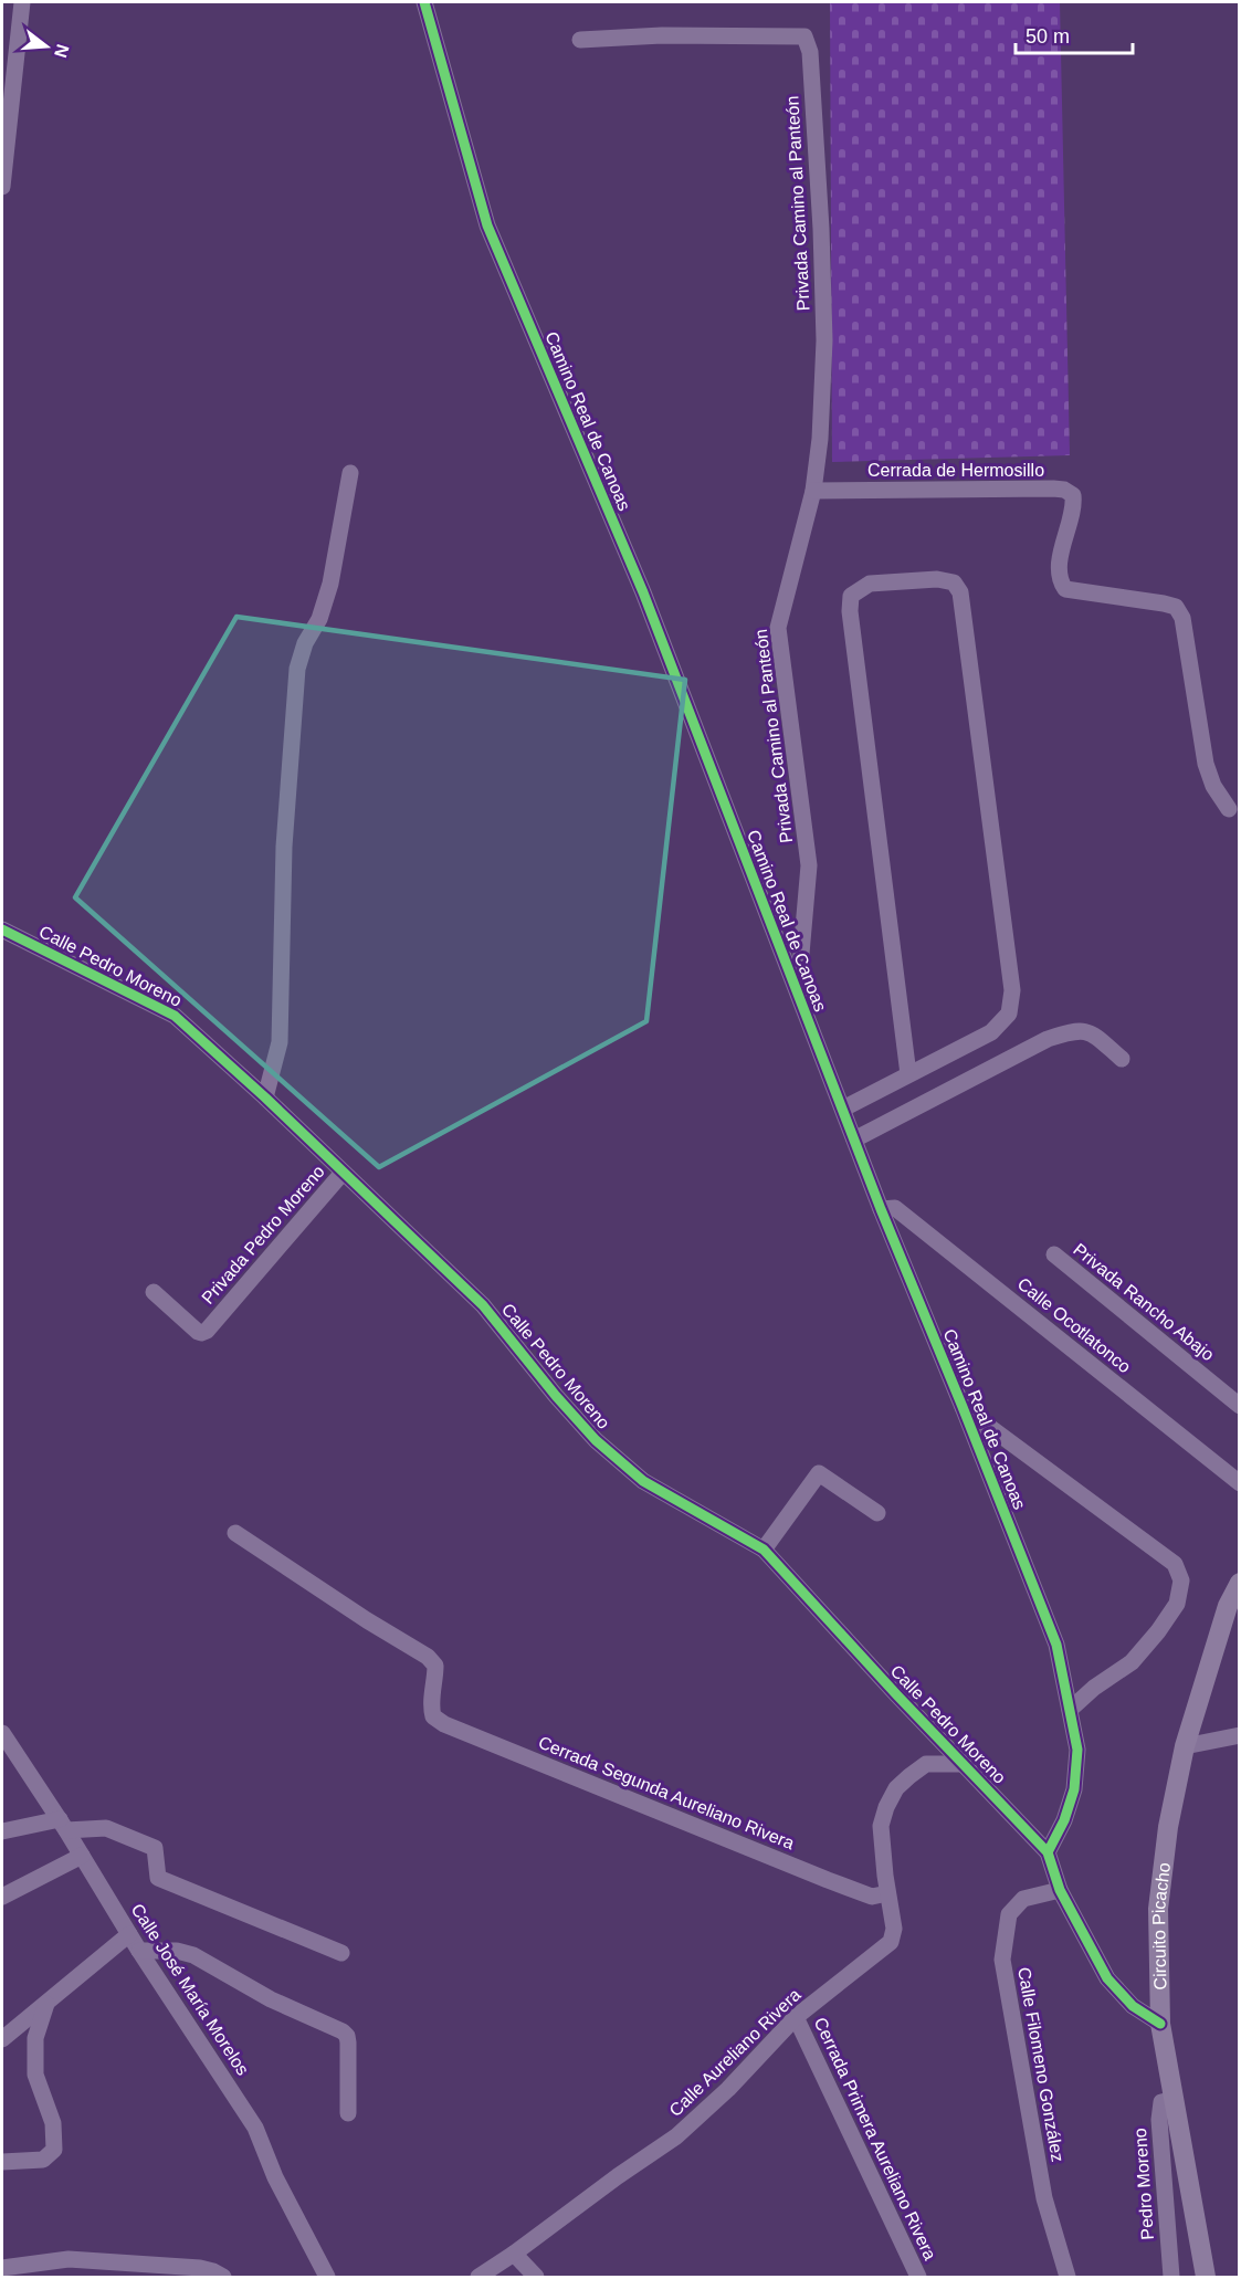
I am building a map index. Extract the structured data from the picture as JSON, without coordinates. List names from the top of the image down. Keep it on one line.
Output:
{"streets":{"main road":["Circuito Picacho"],"street":["Privada Camino al Panteón","Camino Real de Canoas","Cerrada de Hermosillo","Calle Pedro Moreno","Privada Pedro Moreno","Privada Rancho Abajo","Calle Ocotlatonco","Cerrada Segunda Aureliano Rivera","Calle José María Morelos","Calle Aureliano Rivera","Calle Filomeno González","Cerrada Primera Aureliano Rivera","Pedro Moreno"]},"crossings":[["Privada Camino al Panteón","Camino Real de Canoas"],["Privada Camino al Panteón","Cerrada de Hermosillo"],["Camino Real de Canoas","Calle Pedro Moreno"],["Camino Real de Canoas","Calle Ocotlatonco"],["Calle Pedro Moreno","Privada Pedro Moreno"],["Calle Pedro Moreno","Circuito Picacho"],["Calle Pedro Moreno","Calle Aureliano Rivera"],["Calle Pedro Moreno","Calle Filomeno González"],["Cerrada Segunda Aureliano Rivera","Calle Aureliano Rivera"],["Circuito Picacho","Pedro Moreno"],["Calle Aureliano Rivera","Cerrada Primera Aureliano Rivera"]],"scale_bar":"50 m","north":"right"}
